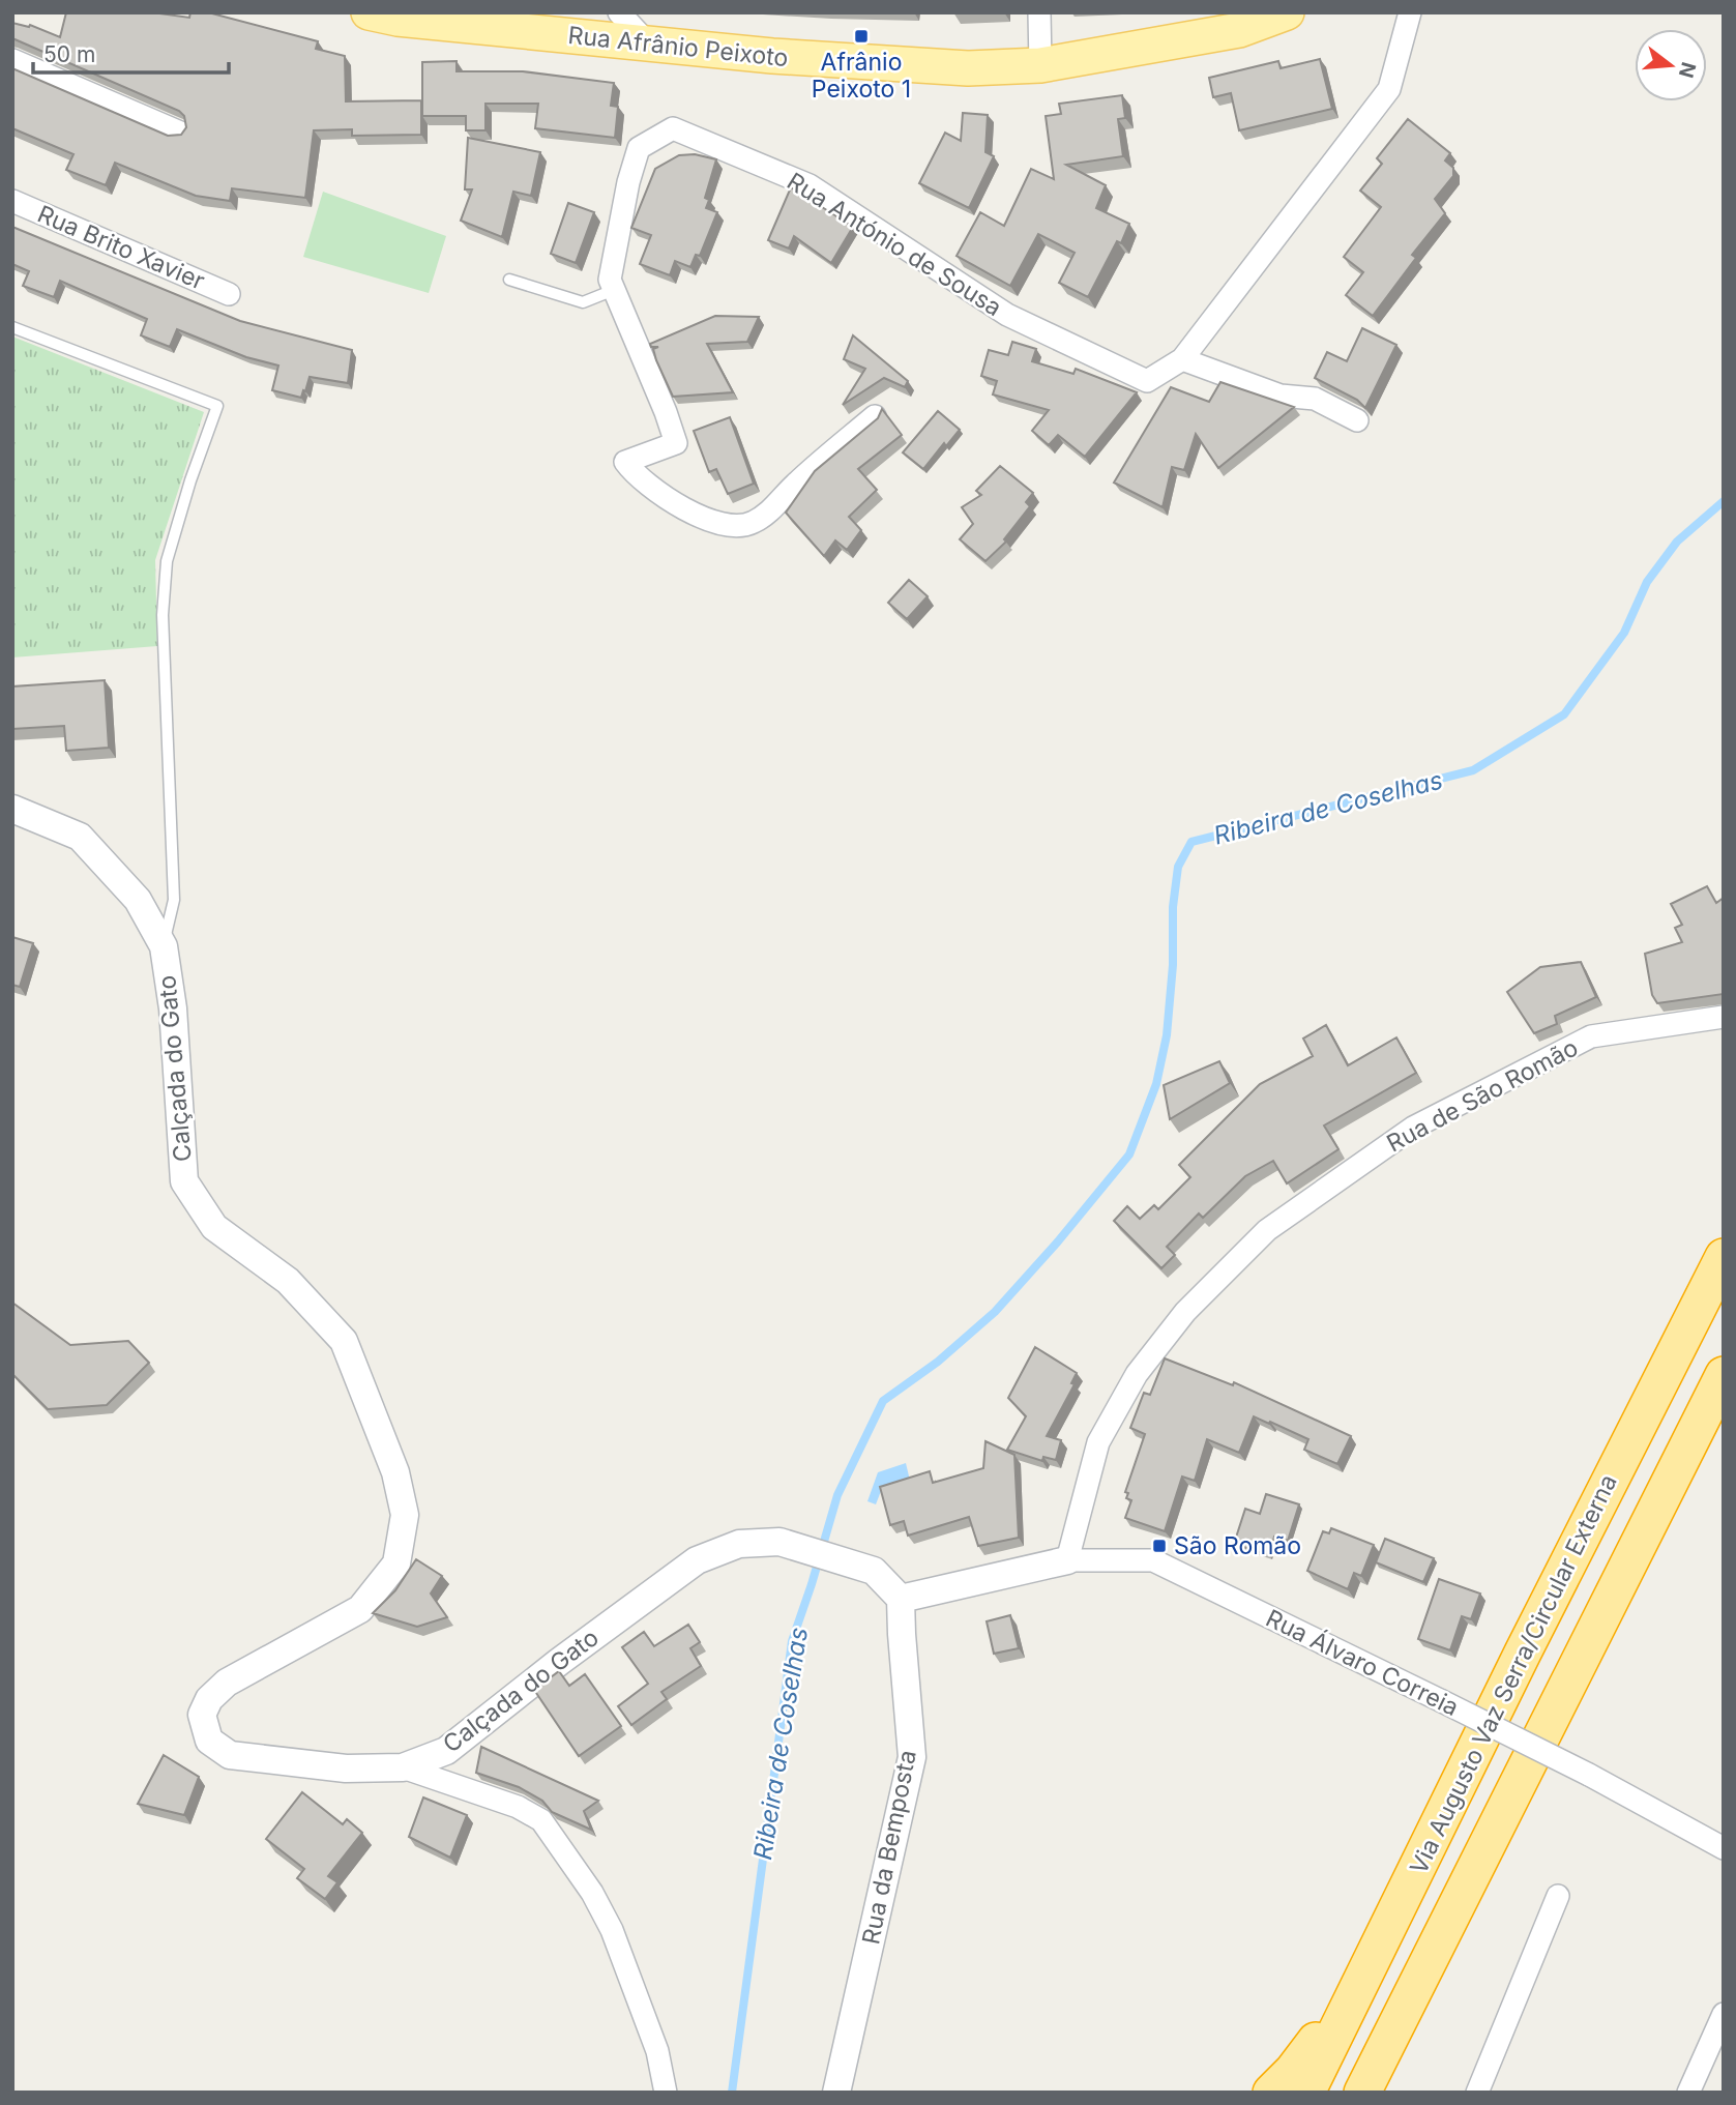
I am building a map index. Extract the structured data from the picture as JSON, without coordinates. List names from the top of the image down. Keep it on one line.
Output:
{"streets":{"highway":["Via Augusto Vaz Serra/Circular Externa"],"main road":["Rua Afrânio Peixoto"],"street":["Rua António de Sousa","Rua Brito Xavier","Calçada do Gato","Rua de São Romão","Rua Álvaro Correia","Rua da Bemposta"]},"crossings":[["Calçada do Gato","Rua da Bemposta"],["Rua de São Romão","Rua Álvaro Correia"]],"water":["Ribeira de Coselhas"],"places":{"transit":["Afrânio Peixoto 1","São Romão"]},"scale_bar":"50 m","north":"right"}
